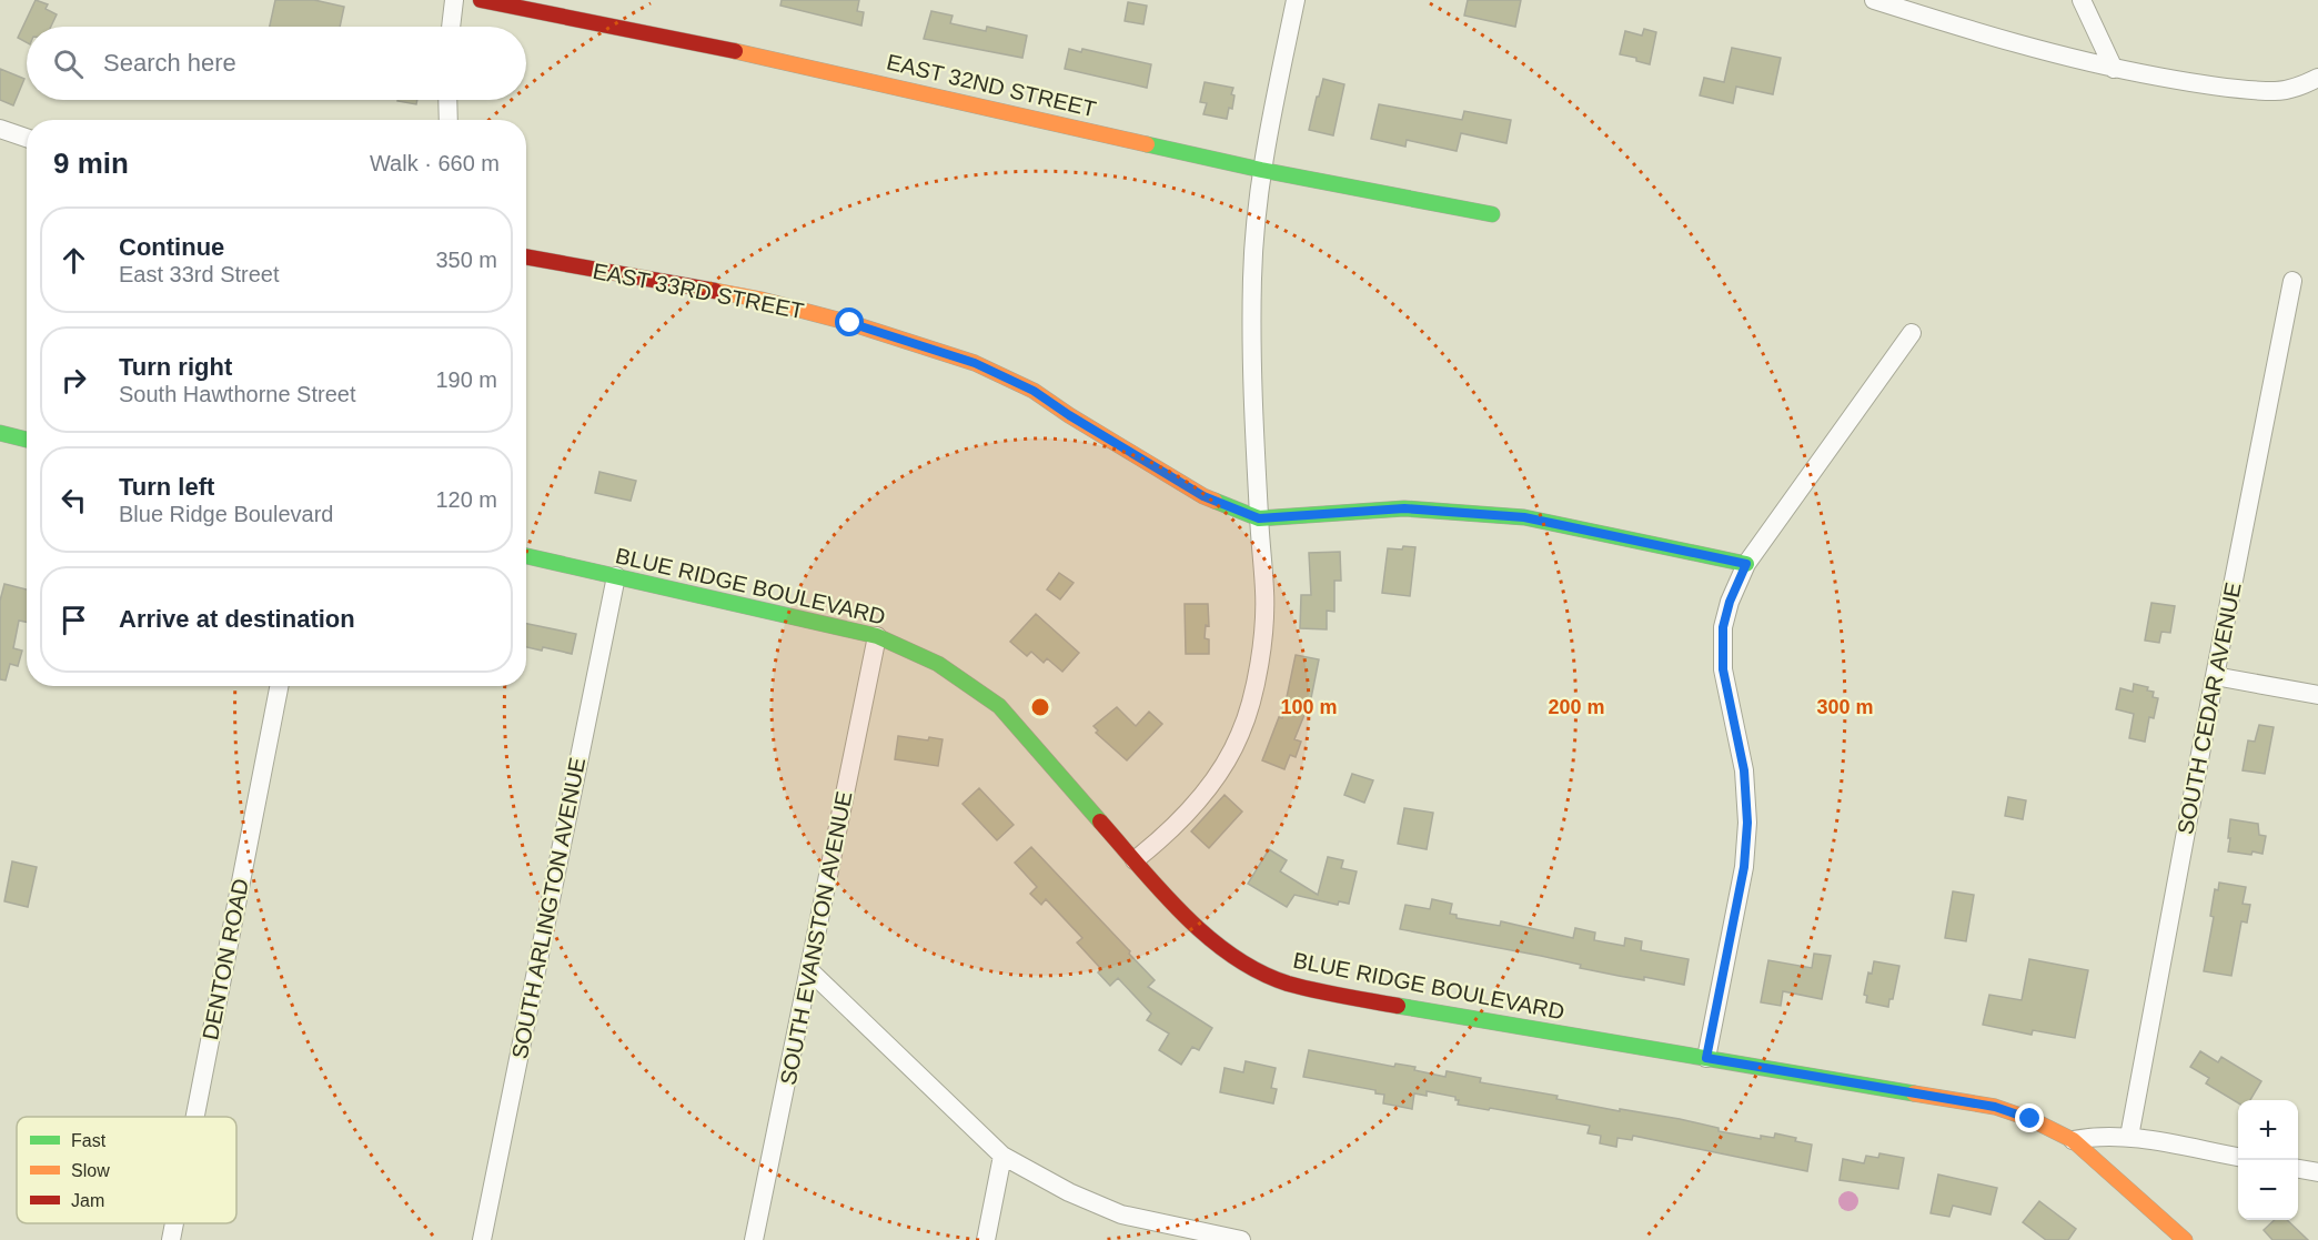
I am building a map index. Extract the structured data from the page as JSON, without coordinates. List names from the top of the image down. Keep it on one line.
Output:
{"streets":{"street":["EAST 32ND STREET","EAST 33RD STREET","BLUE RIDGE BOULEVARD","SOUTH CEDAR AVENUE","SOUTH ARLINGTON AVENUE","SOUTH EVANSTON AVENUE","DENTON ROAD"]},"crossings":[["BLUE RIDGE BOULEVARD","SOUTH ARLINGTON AVENUE"],["BLUE RIDGE BOULEVARD","SOUTH EVANSTON AVENUE"]],"legend":["Fast","Slow","Jam"],"page":{"search":"Search here","heading":["9 min","Walk · 660 m"],"list":[["Continue","East 33rd Street","350 m"],["Turn right","South Hawthorne Street","190 m"],["Turn left","Blue Ridge Boulevard","120 m"],"Arrive at destination"],"map_buttons":["+","−"]},"rings":["100 m","200 m","300 m"]}
